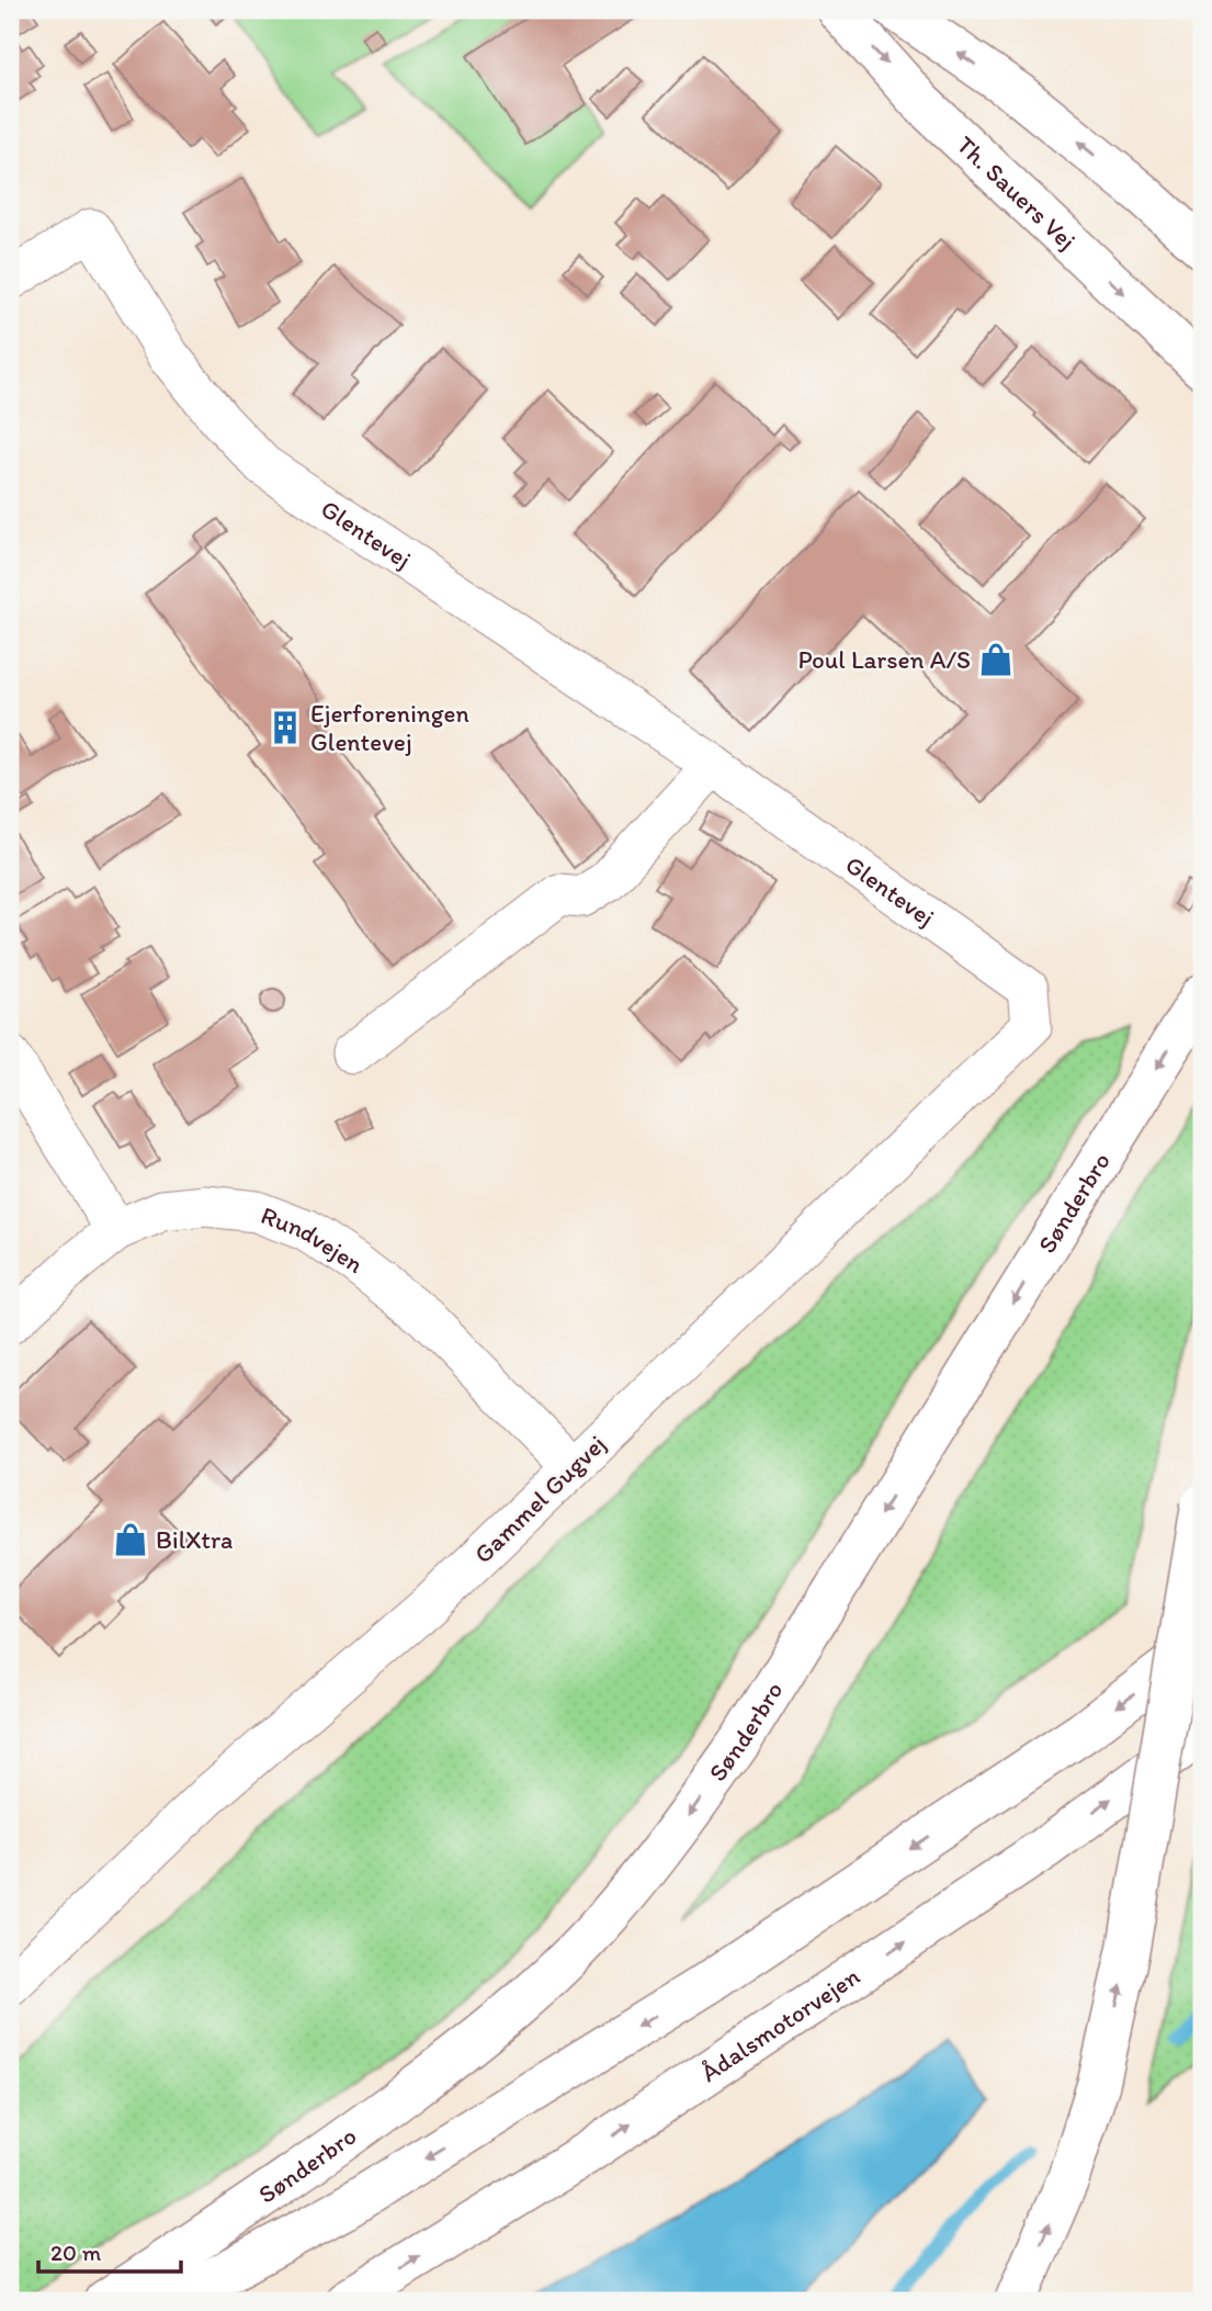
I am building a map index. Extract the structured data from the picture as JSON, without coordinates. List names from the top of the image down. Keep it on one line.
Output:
{"streets":{"main road":["Th. Sauers Vej","Sønderbro","Ådalsmotorvejen"],"street":["Glentevej","Rundvejen","Gammel Gugvej"]},"crossings":[["Glentevej","Gammel Gugvej"],["Rundvejen","Gammel Gugvej"]],"one_way":["Sønderbro","Ådalsmotorvejen"],"places":{"shop":["Poul Larsen A/S","BilXtra"],"building":["Ejerforeningen Glentevej"]},"scale_bar":"20 m"}
